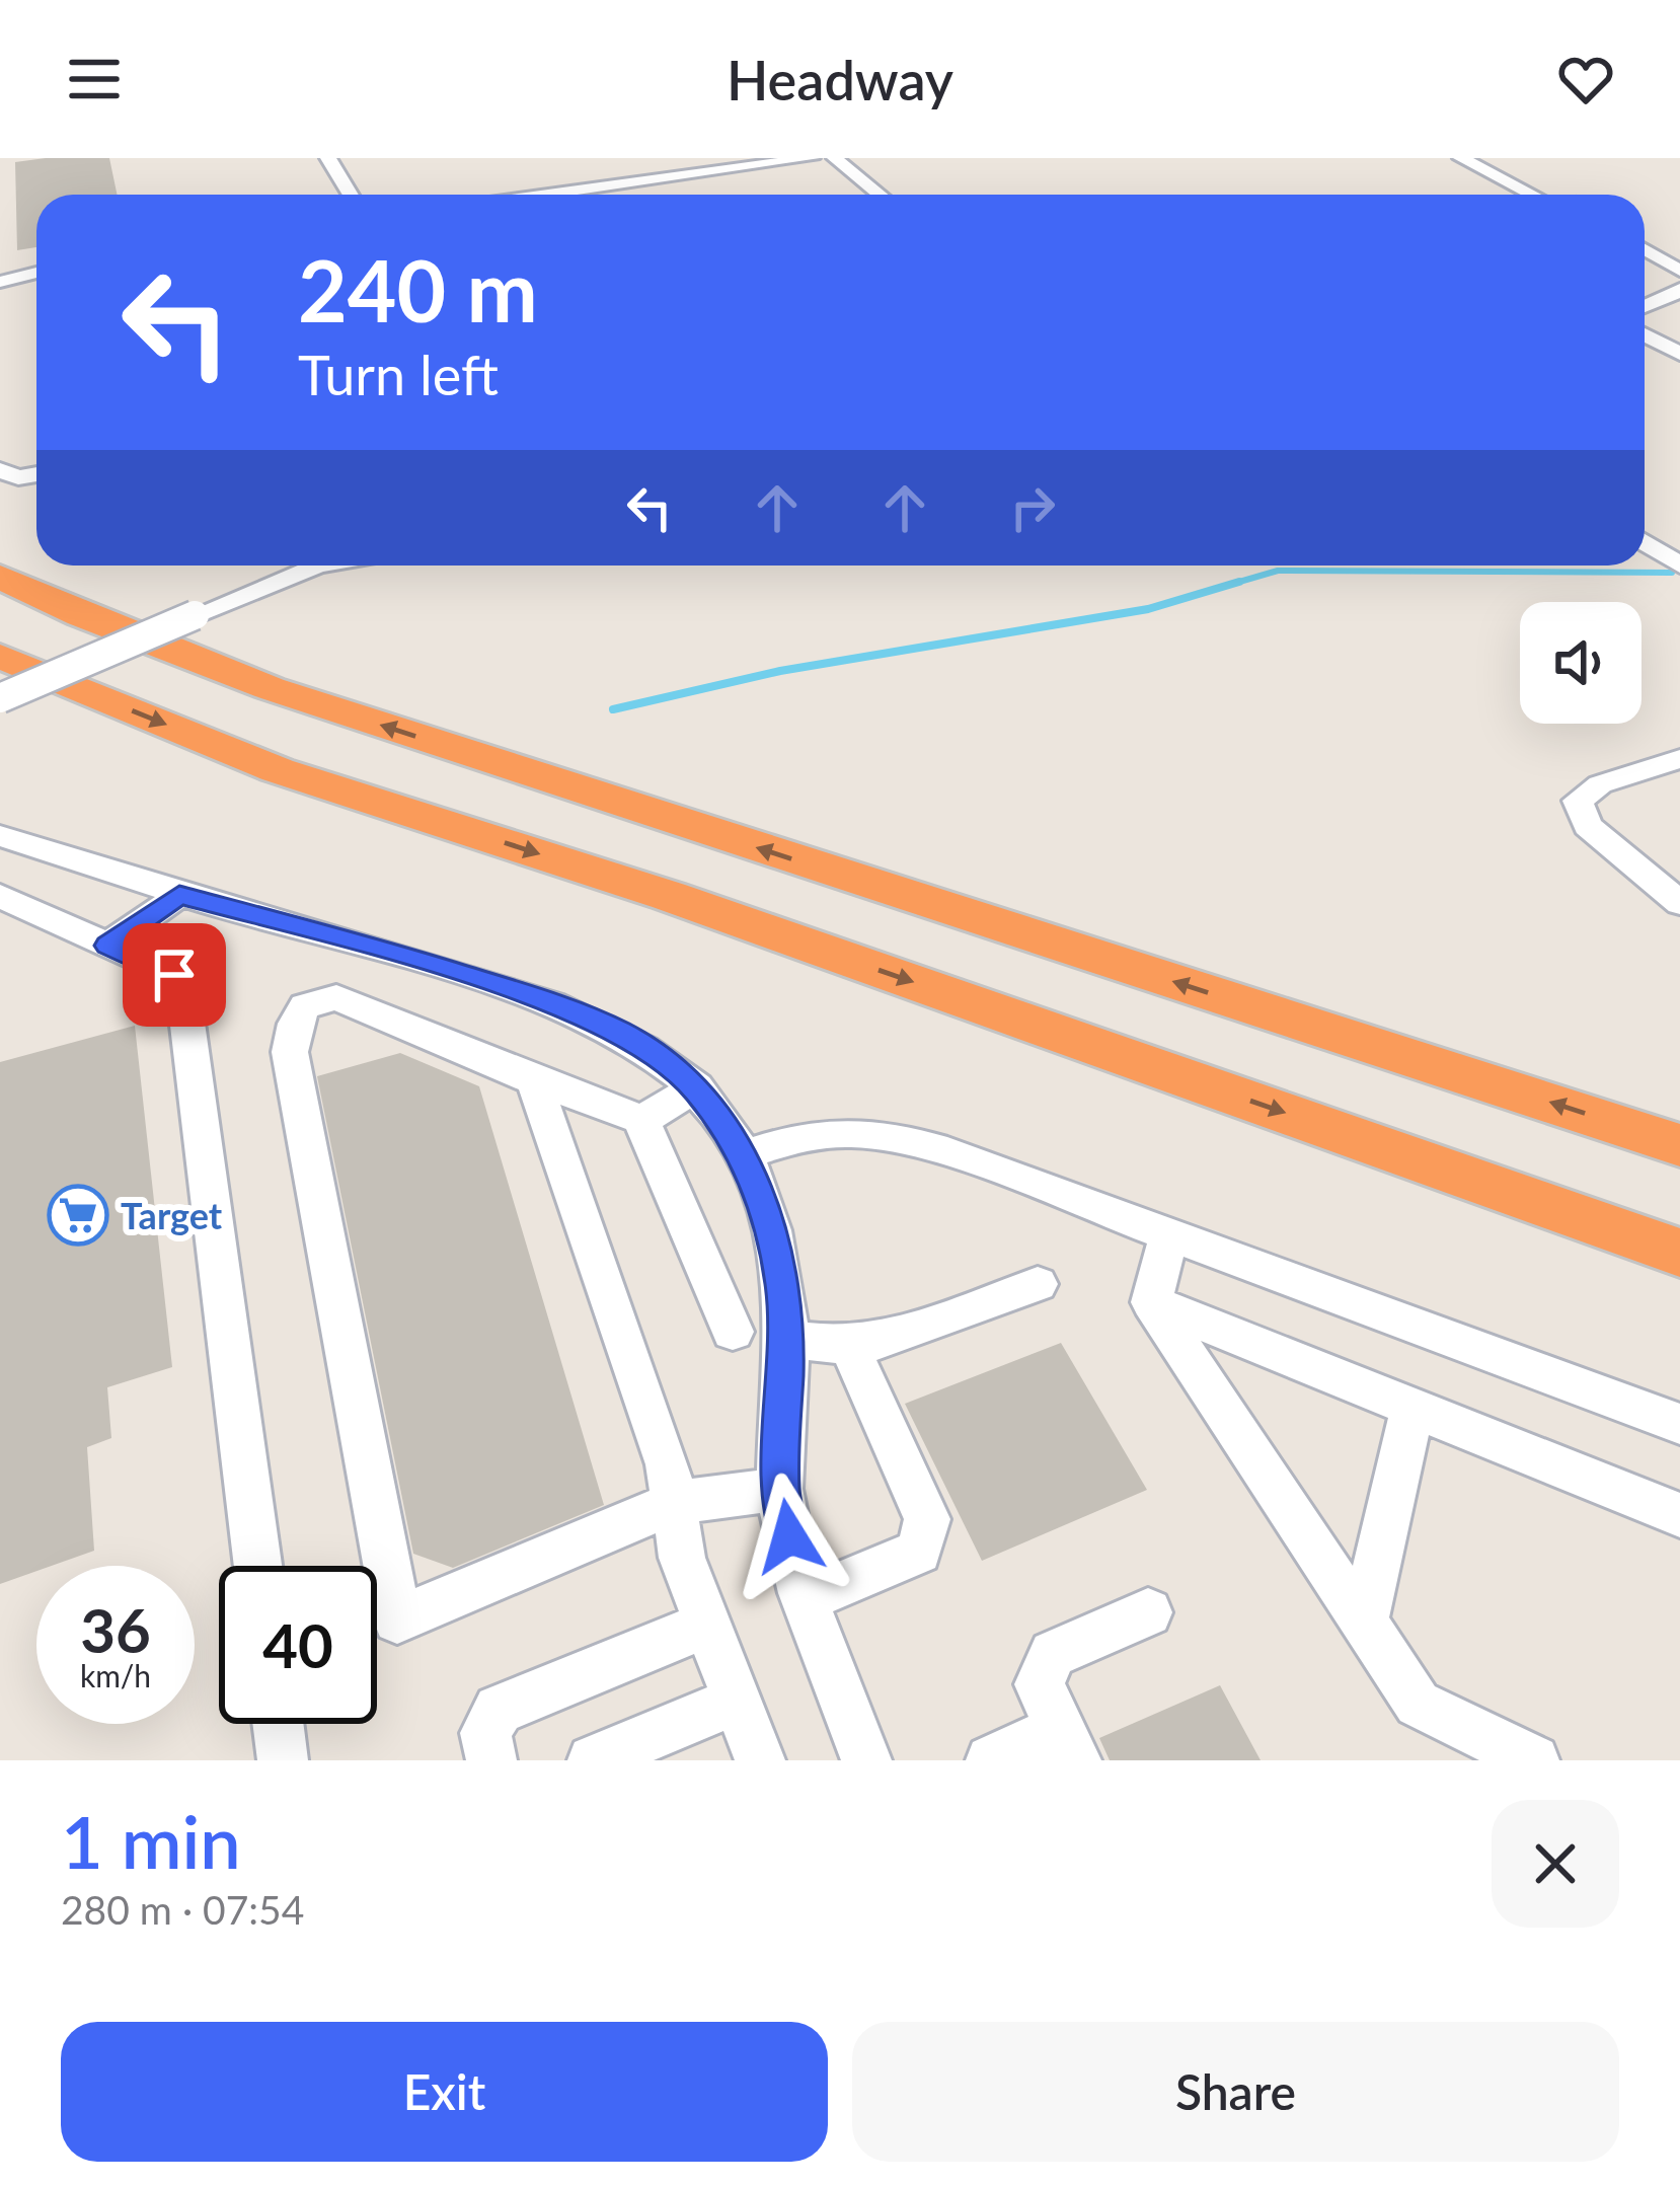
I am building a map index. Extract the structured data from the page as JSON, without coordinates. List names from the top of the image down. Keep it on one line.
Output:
{"places":{"supermarket":["Target"]},"page":{"header":"Headway","turn":["240 m","Turn left"],"speed":"36 km/h","limit":"40","heading":["1 min","280 m · 07:54"],"buttons":["Exit","Share"]}}
